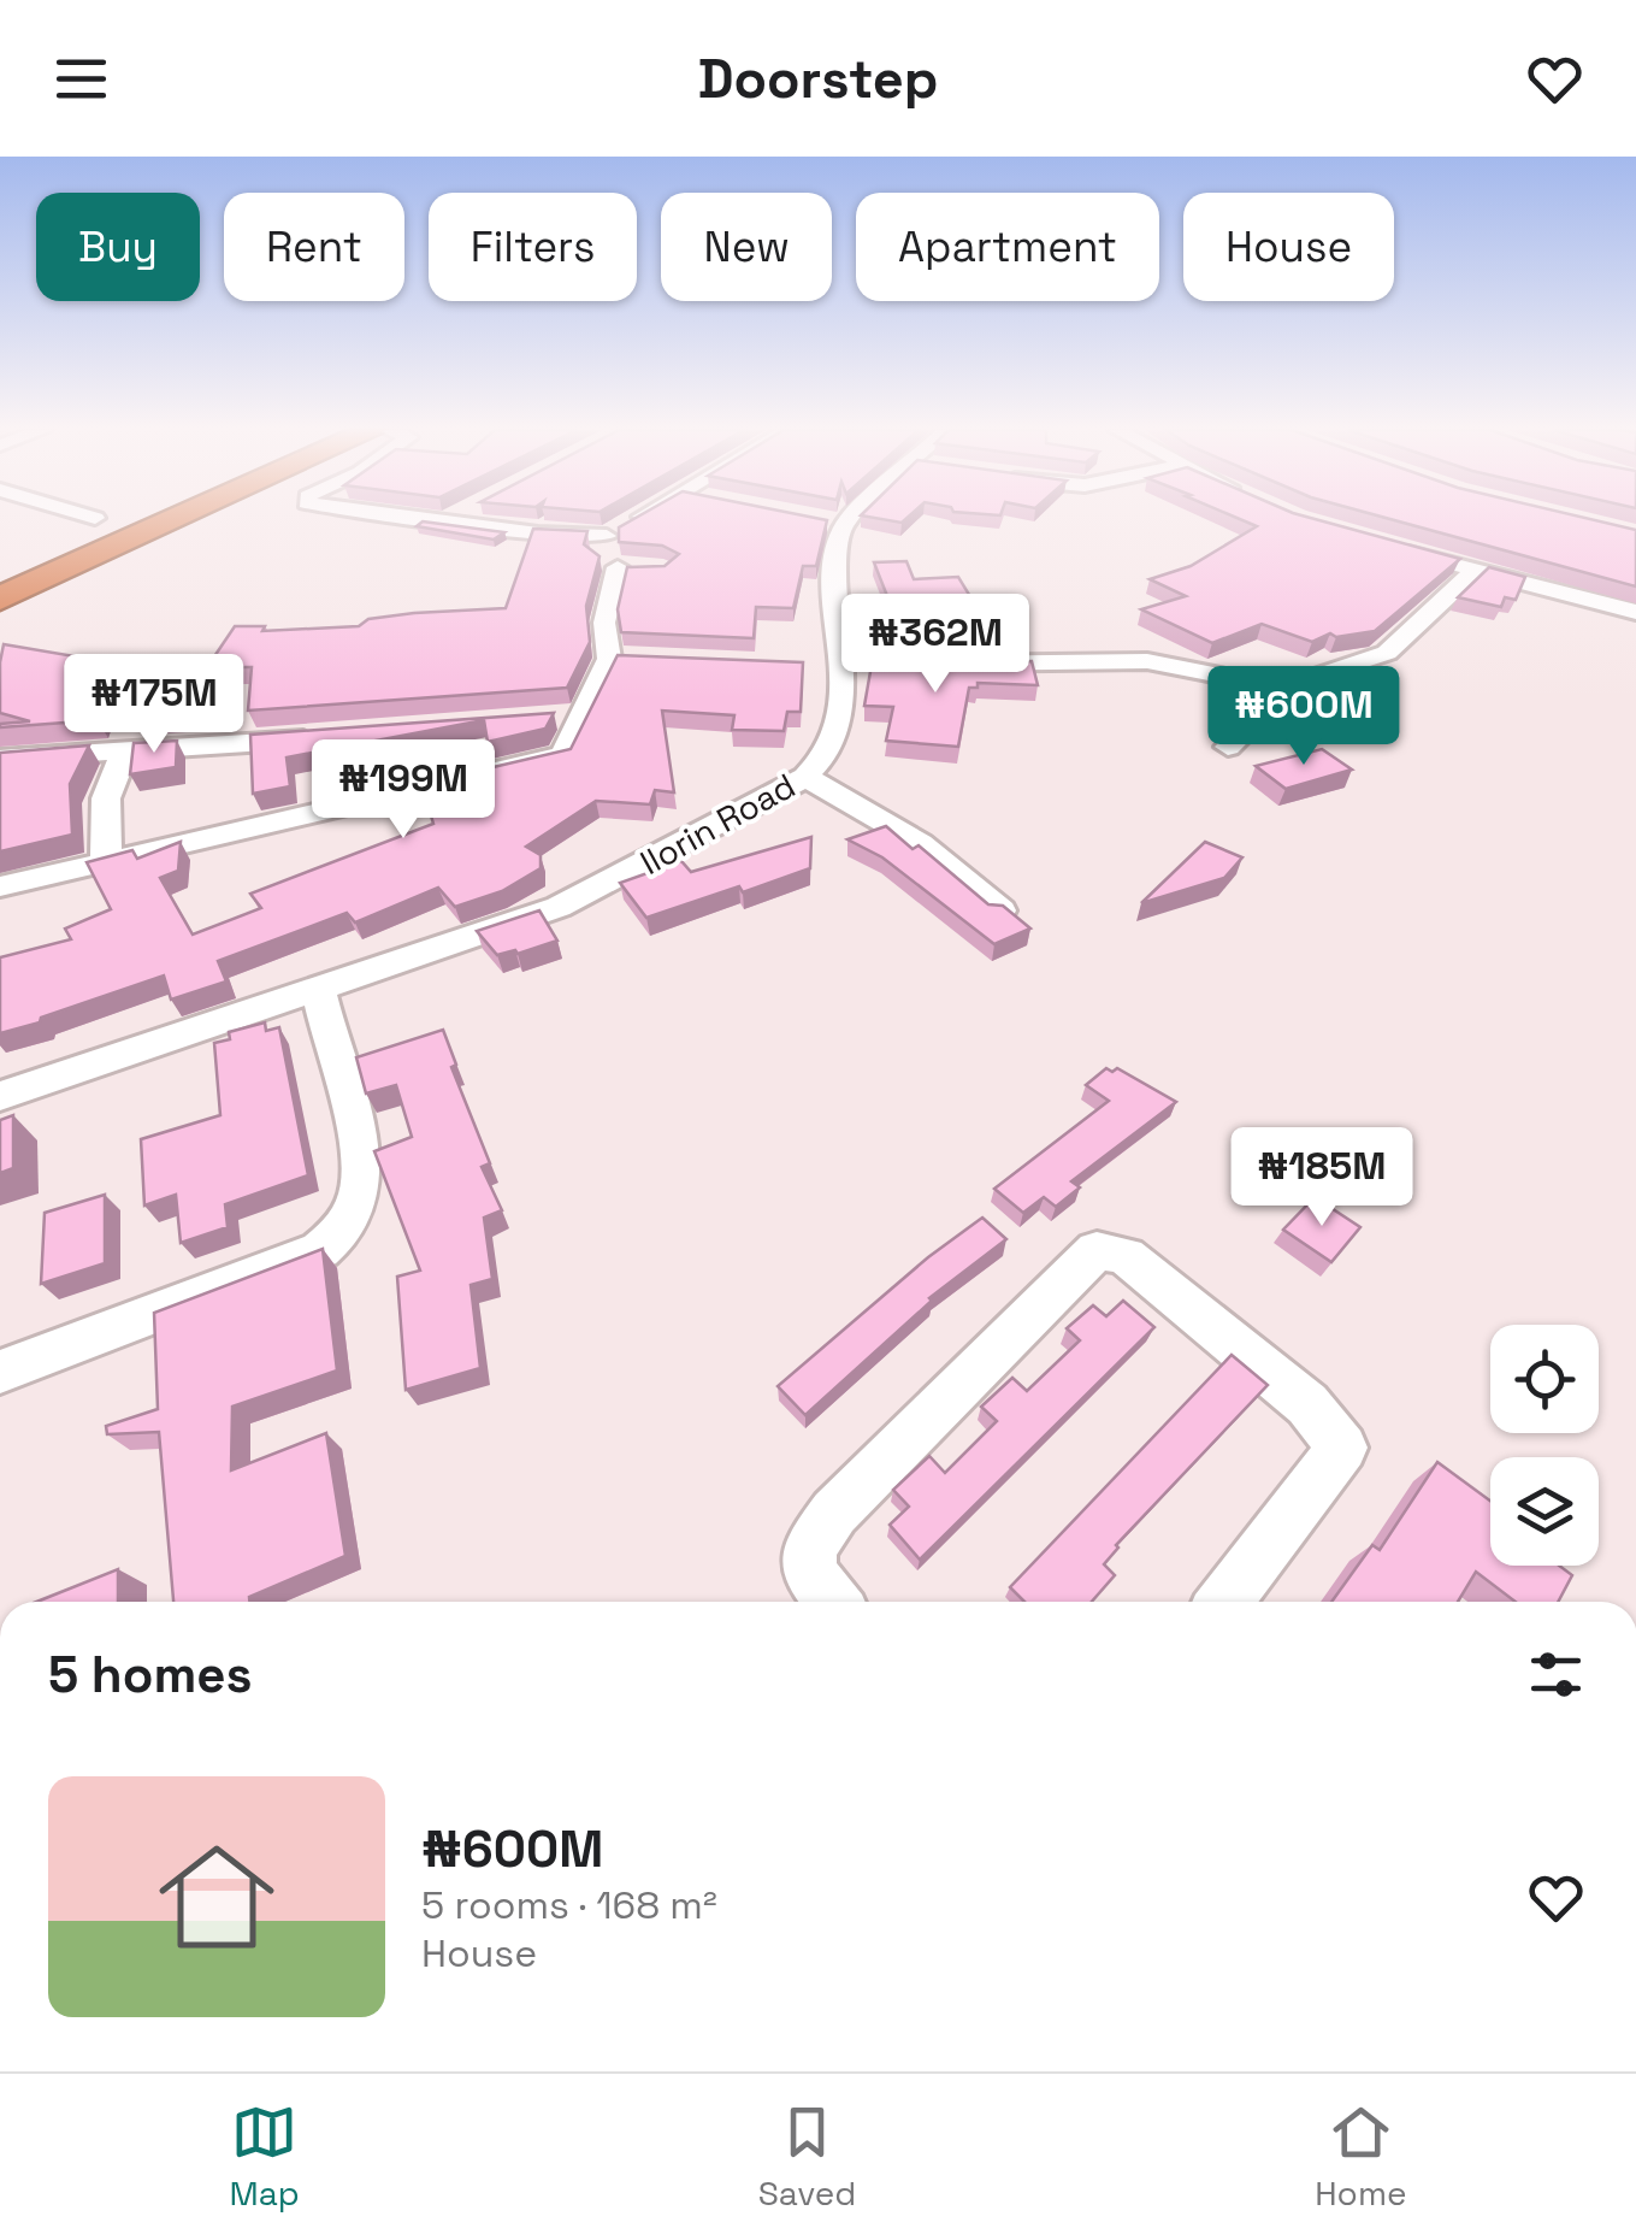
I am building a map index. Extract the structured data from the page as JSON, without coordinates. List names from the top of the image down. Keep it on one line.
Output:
{"streets":{"street":["Ilorin Road"]},"page":{"header":"Doorstep","chip":["Buy","Rent","Filters","New","Apartment","House"],"price":["₦362M","₦175M","₦600M","₦199M","₦185M"],"heading":"5 homes","list":[{"name":"₦600M","note":"5 rooms · 168 m² · House"}],"tabs":["Map","Saved","Home"]}}
